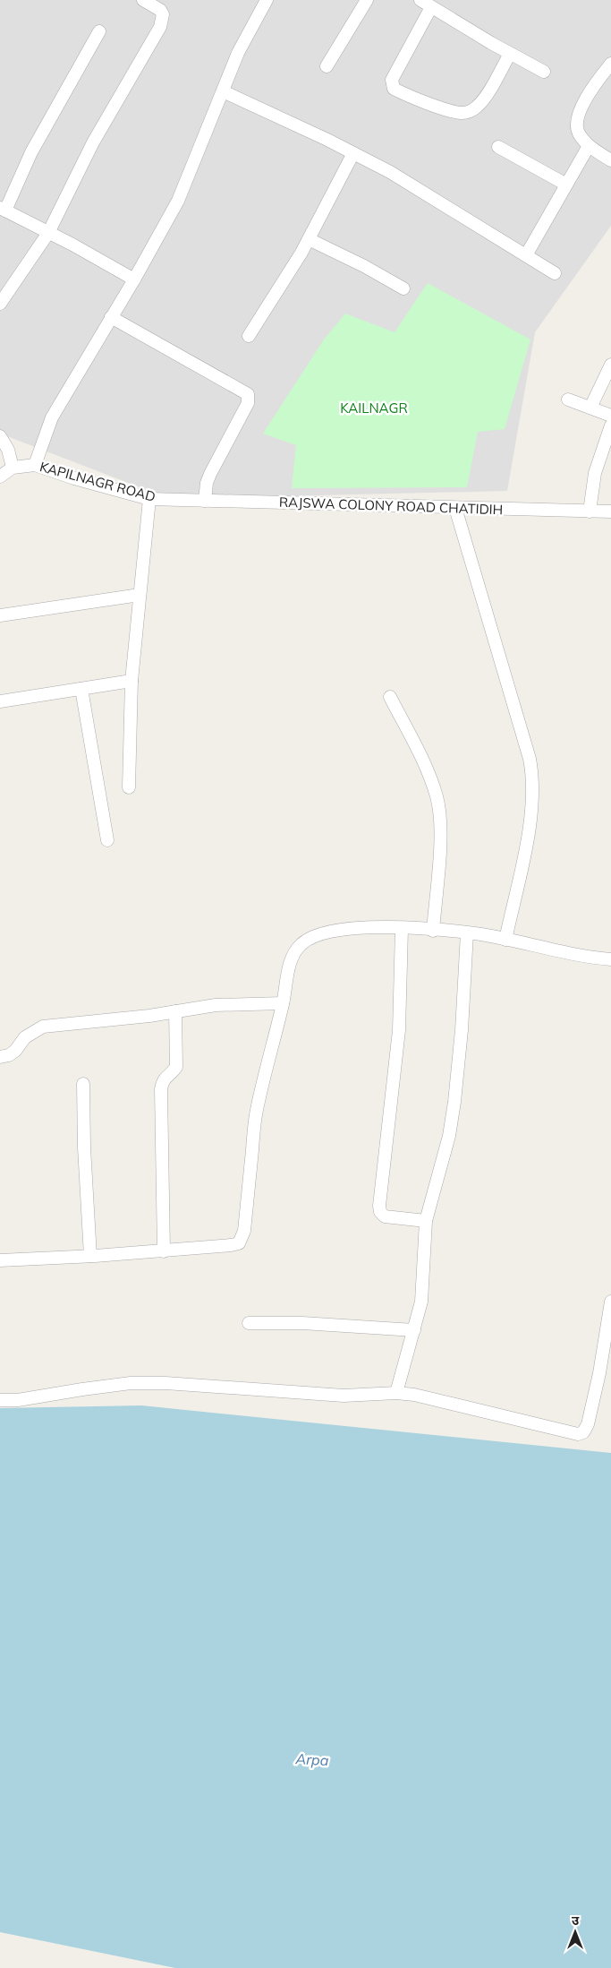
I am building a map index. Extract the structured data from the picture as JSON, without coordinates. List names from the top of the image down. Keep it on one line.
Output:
{"streets":{"street":["KAPILNAGR ROAD","RAJSWA COLONY ROAD CHATIDIH"]},"crossings":[["KAPILNAGR ROAD","RAJSWA COLONY ROAD CHATIDIH"]],"water":["Arpa"],"parks":["KAILNAGR"],"north":"top"}
